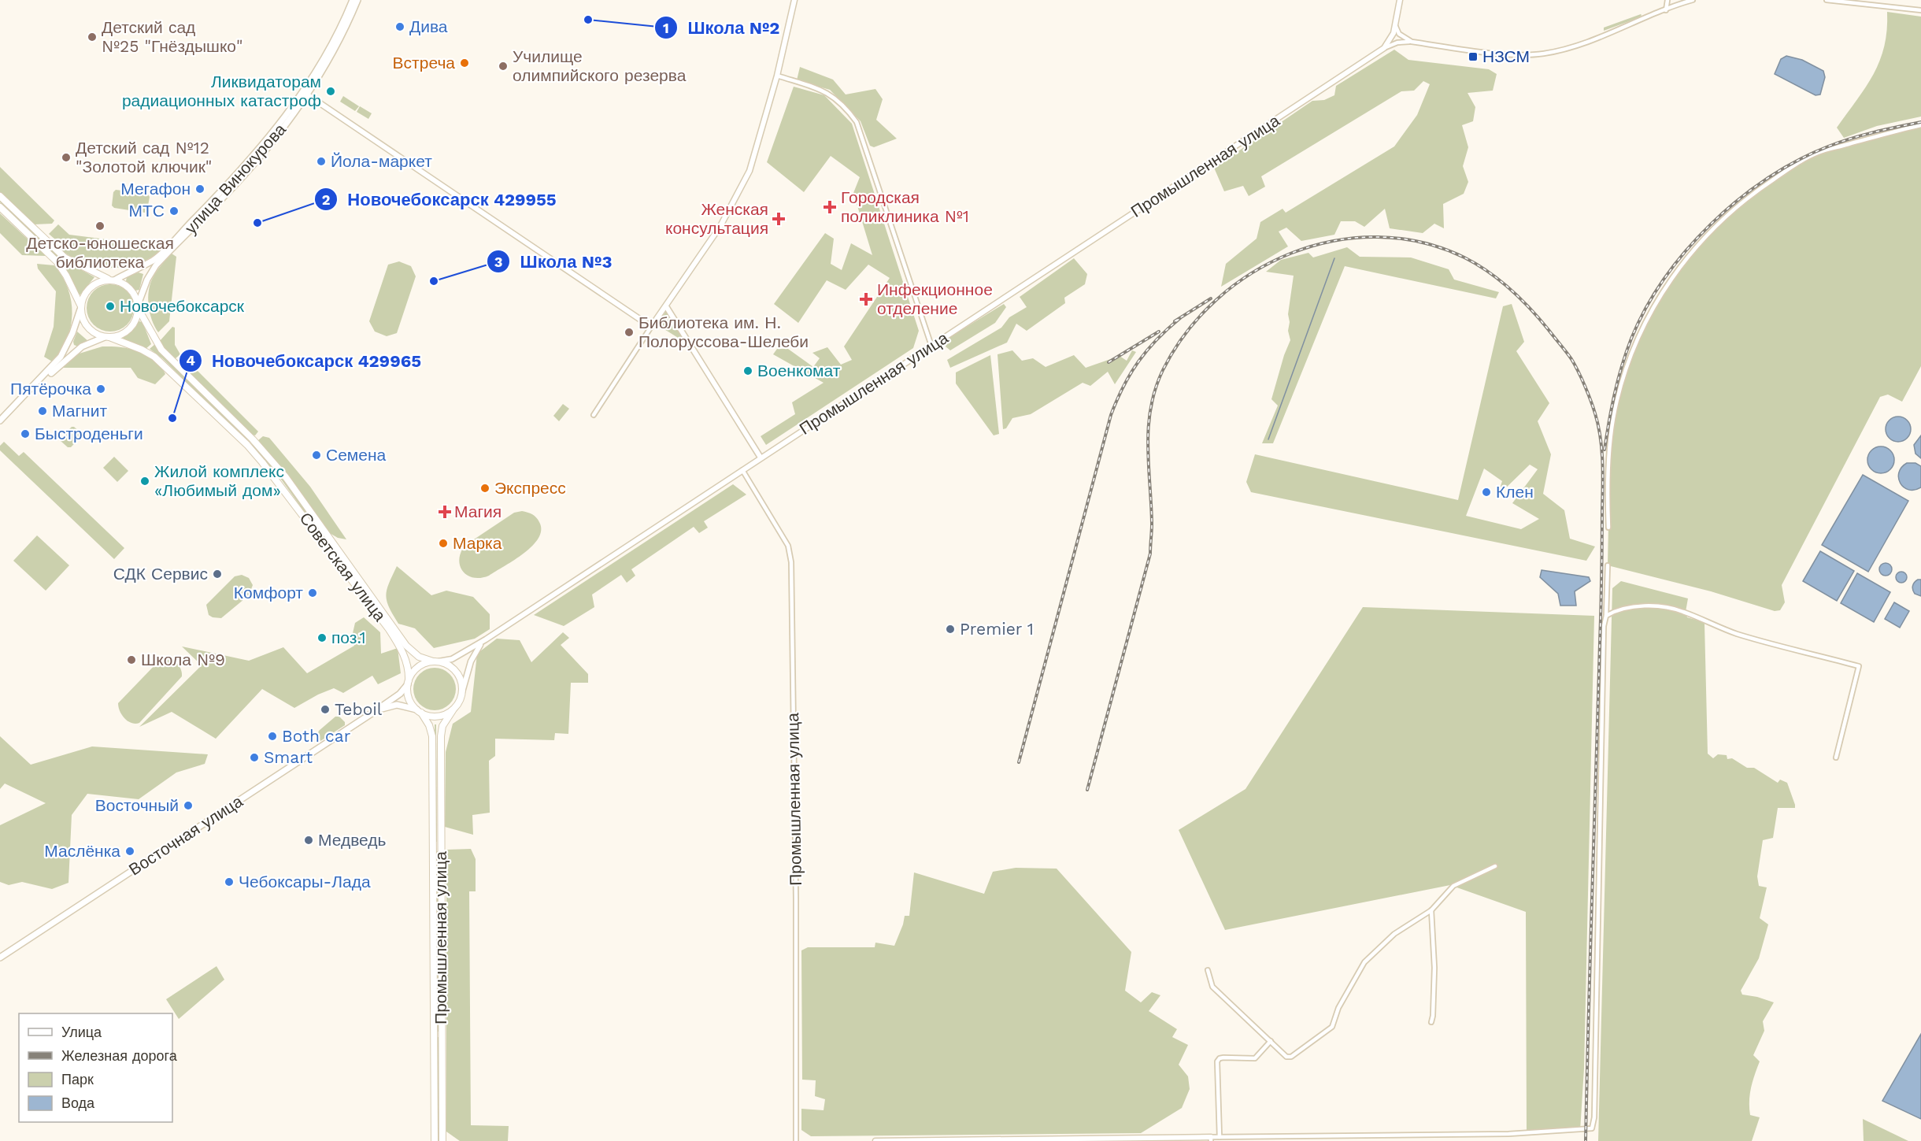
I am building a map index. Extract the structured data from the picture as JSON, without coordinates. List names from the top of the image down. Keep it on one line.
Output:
{"streets":{"main road":["Промышленная улица","улица Винокурова","Советская улица","Восточная улица"]},"crossings":[["Промышленная улица","Советская улица"],["Промышленная улица","Восточная улица"],["улица Винокурова","Советская улица"],["Советская улица","Восточная улица"]],"places":{"other":["Школа №2","Дива","Детский сад №25 \"Гнёздышко\"","Встреча","Училище олимпийского резерва","Ликвидаторам радиационных катастроф","Детский сад №12 \"Золотой ключик\"","Йола-маркет","Мегафон","МТС","Новочебоксарск 429955","Детско-юношеская библиотека","Школа №3","Новочебоксарск","Библиотека им. Н. Полоруссова-Шелеби","Военкомат","Пятёрочка","Магнит","Новочебоксарск 429965","Быстроденьги","Семена","Жилой комплекс «Любимый дом»","Экспресс","Клен","Марка","СДК Сервис","Комфорт","Premier 1","поз.1","Школа №9","Teboil","Both car","Smart","Восточный","Медведь","Маслёнка","Чебоксары-Лада"],"transit":["НЗСМ"],"health":["Городская поликлиника №1","Женская консультация","Инфекционное отделение","Магия"]},"legend":["Улица","Железная дорога","Парк","Вода"]}
